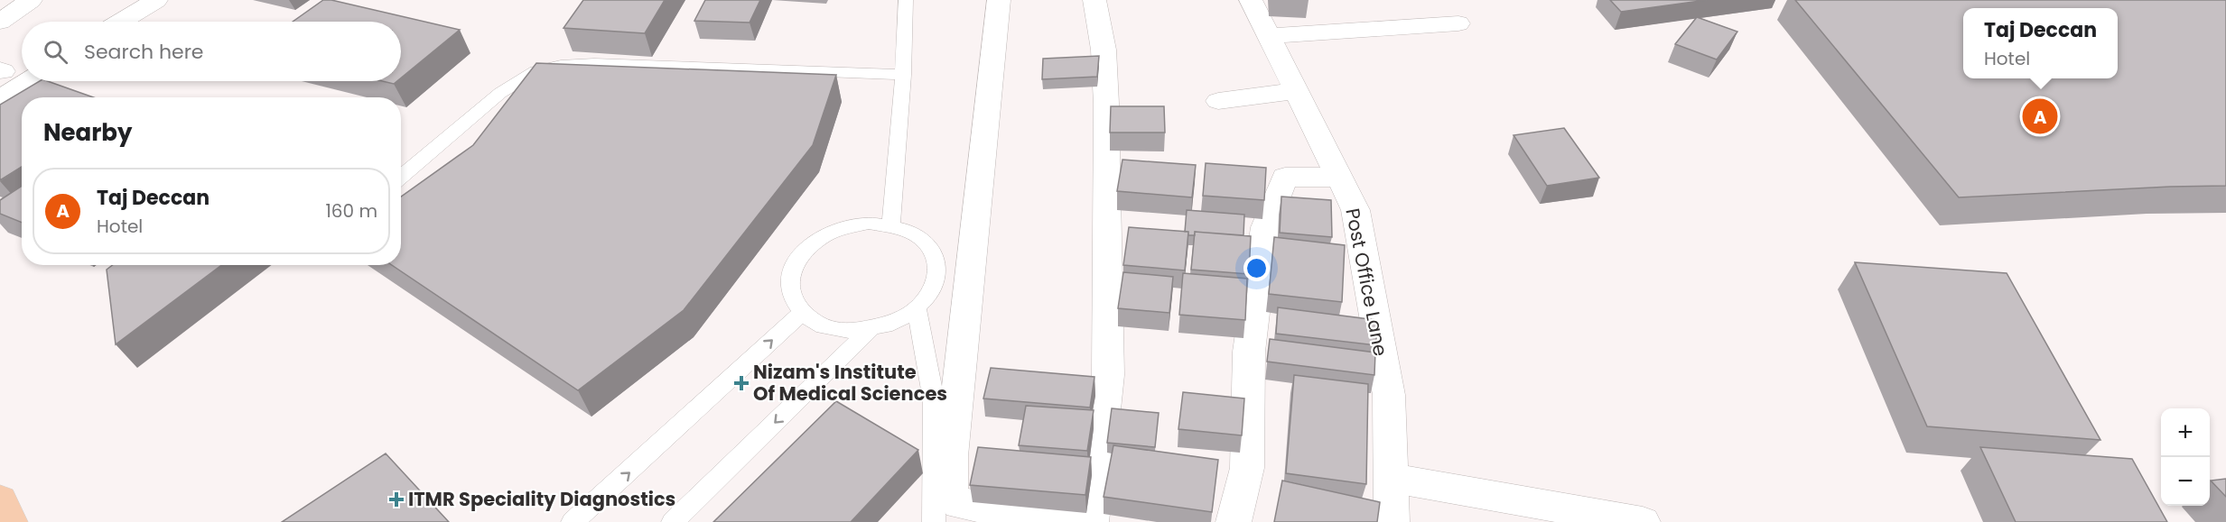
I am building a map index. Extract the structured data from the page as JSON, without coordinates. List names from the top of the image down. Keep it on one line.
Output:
{"streets":{"street":["Post Office Lane"]},"places":{"health":["Nizam's Institute Of Medical Sciences","ITMR Speciality Diagnostics"]},"page":{"popup":["Taj Deccan","Hotel"],"search":"Search here","pins":"A","heading":"Nearby","list":[{"mark":"A","name":"Taj Deccan","note":"Hotel","value":"160 m"}],"map_buttons":["+","−"]}}
